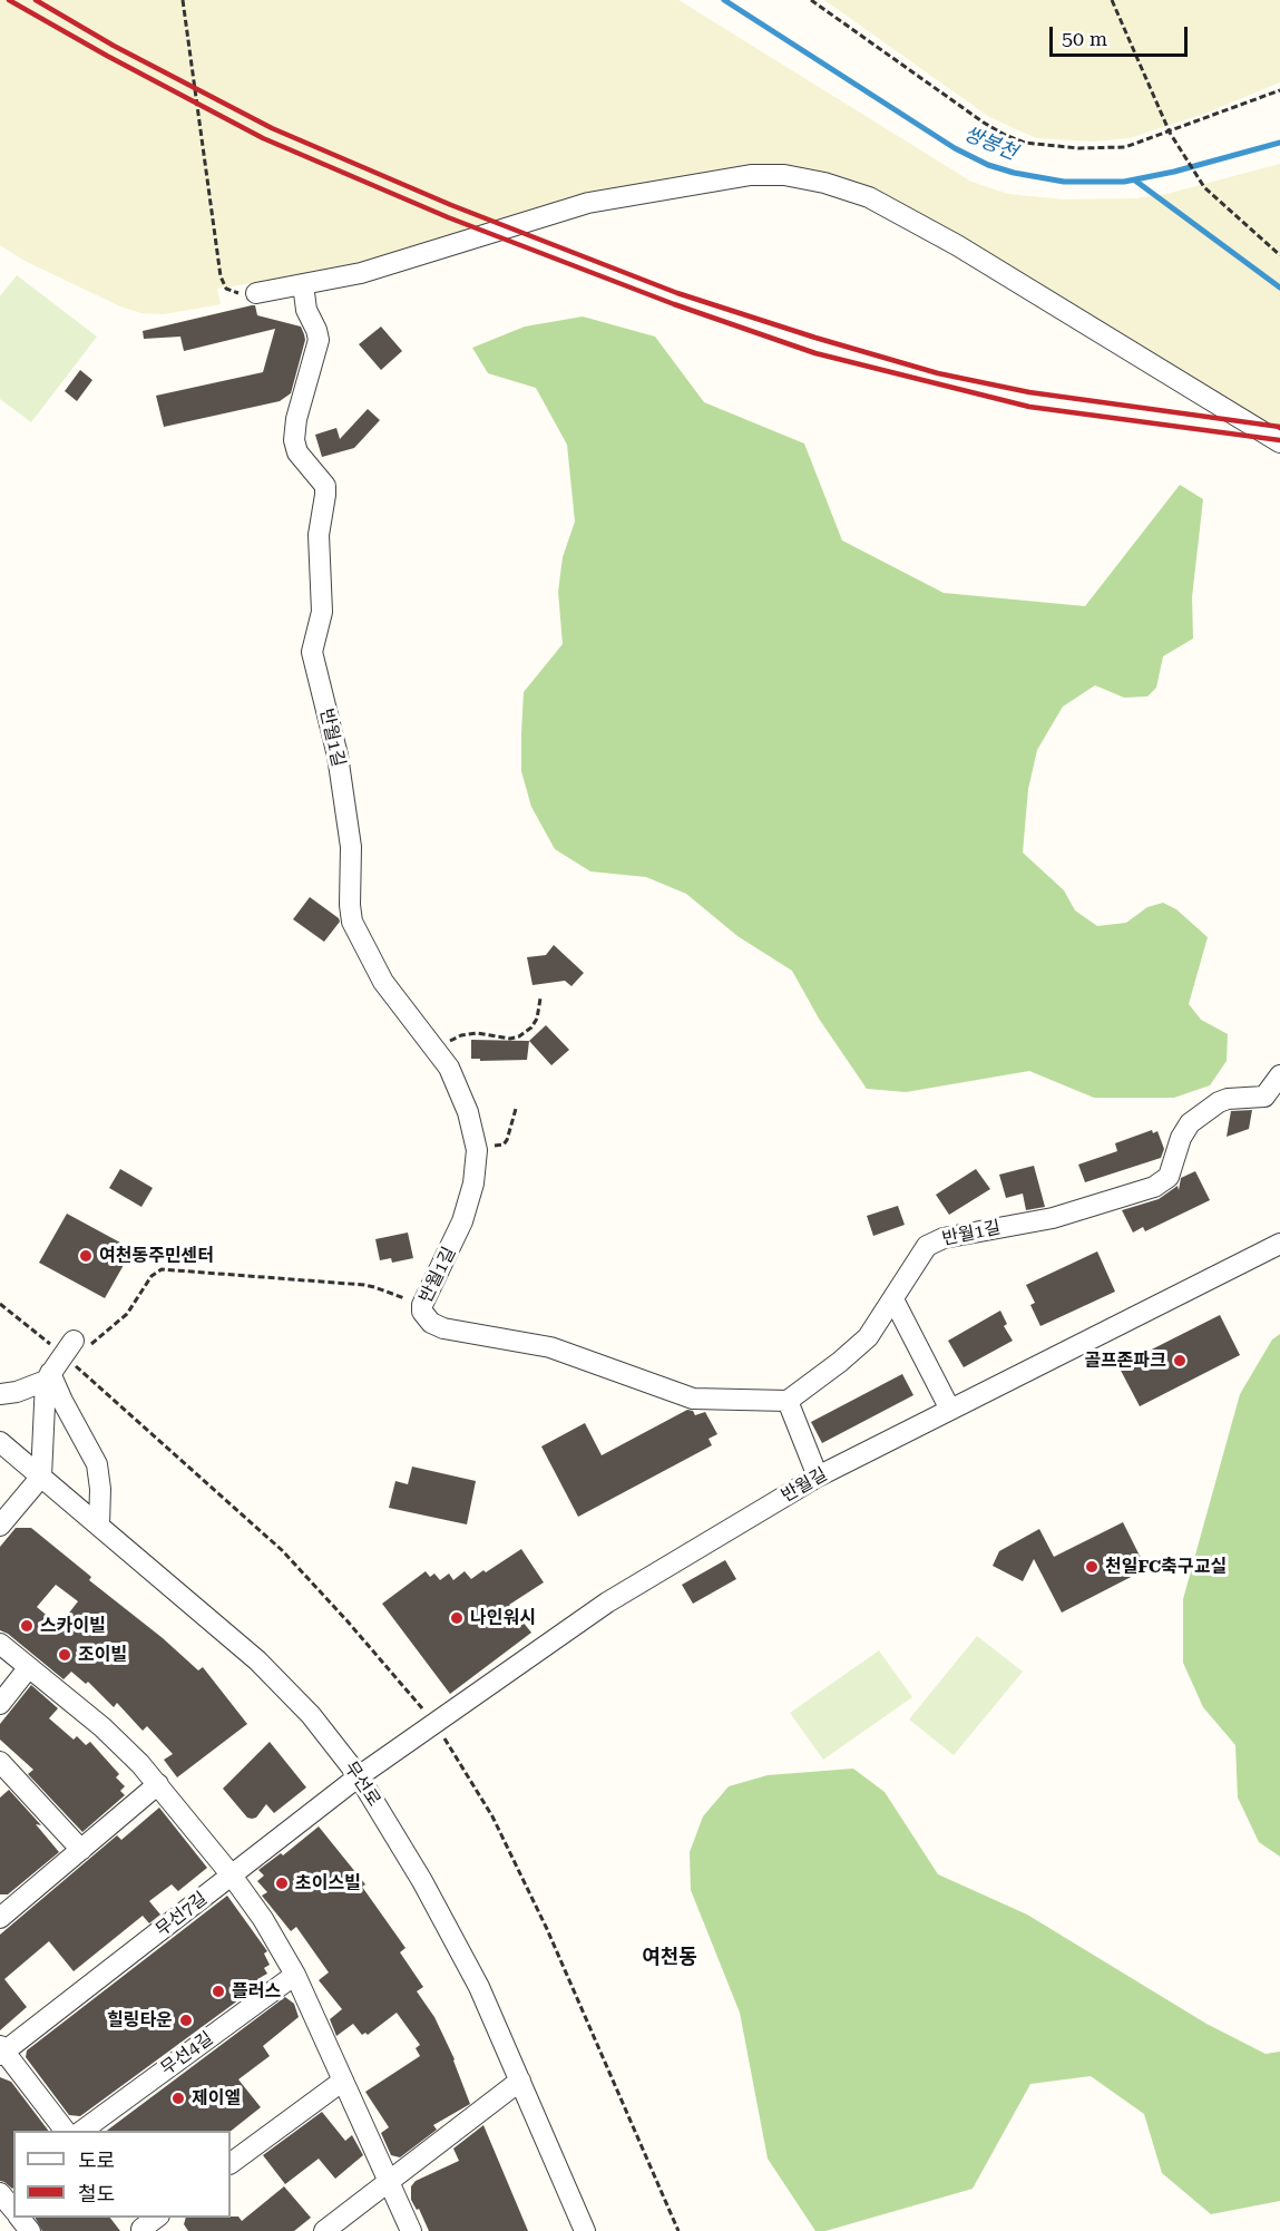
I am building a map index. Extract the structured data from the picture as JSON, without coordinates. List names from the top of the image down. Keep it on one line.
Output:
{"streets":{"street":["반월1길","반월길","무선로","무선7길","무선4길"]},"crossings":[["반월길","무선로"],["반월길","무선7길"],["무선로","무선7길"]],"districts":["여천동"],"water":["쌍봉천"],"places":["여천동주민센터","골프존파크","천일FC축구교실","나인워시","스카이빌","조이빌","초이스빌","플러스","힐링타운","제이엘"],"legend":["도로","철도"],"scale_bar":"50 m"}
